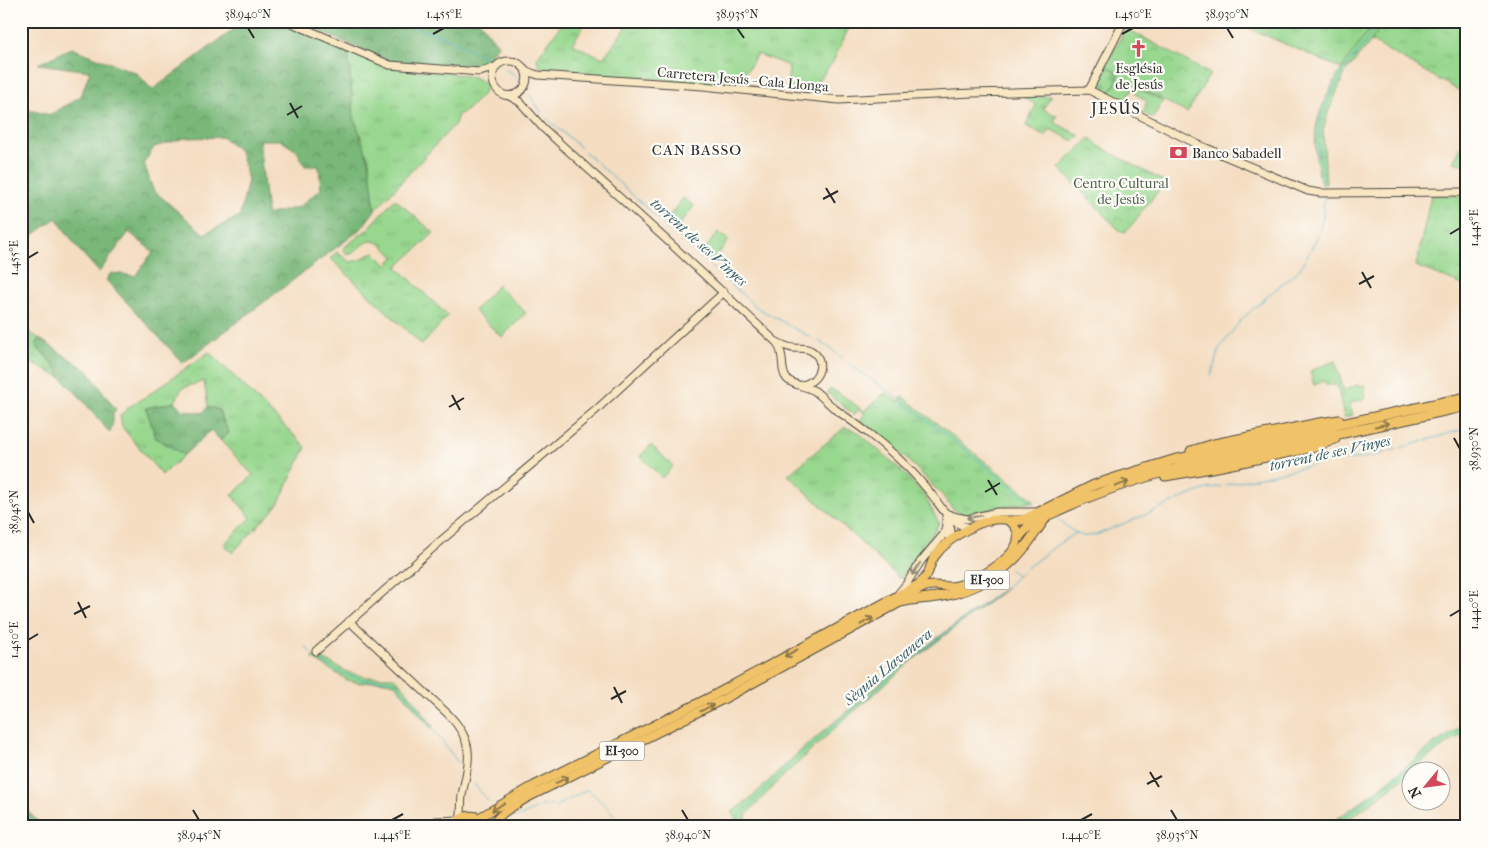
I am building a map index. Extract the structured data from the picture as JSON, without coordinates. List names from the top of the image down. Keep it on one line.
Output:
{"streets":{"highway":["EI-300"],"street":["Carretera Jesús - Cala Llonga"]},"districts":["JESÚS","CAN BASSO"],"water":["torrent de ses Vinyes","Sèquia Llavanera"],"parks":["Centro Cultural de Jesús"],"places":{"church":["Església de Jesús"],"bank":["Banco Sabadell"]},"north":"bottom left","coordinates":["38.940°N","1.455°E","38.935°N","1.450°E","38.930°N","1.445°E","38.945°N","1.440°E"]}
